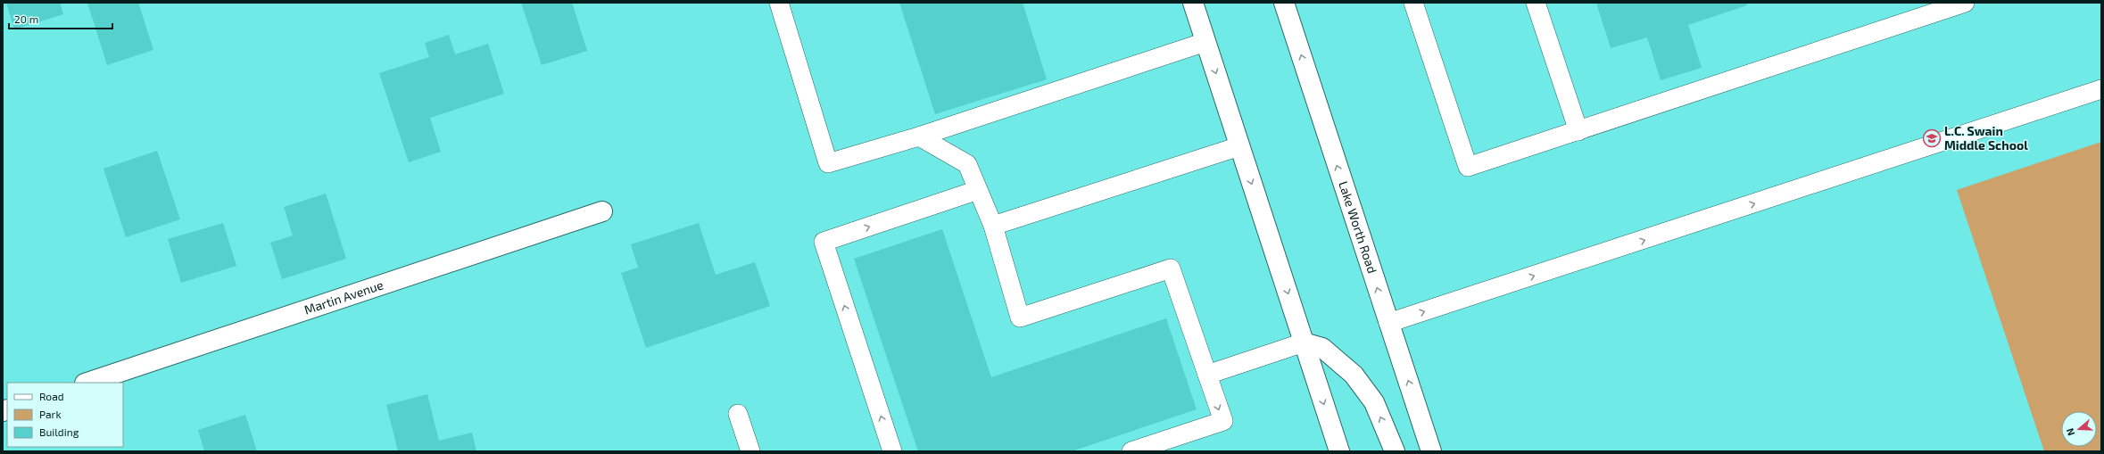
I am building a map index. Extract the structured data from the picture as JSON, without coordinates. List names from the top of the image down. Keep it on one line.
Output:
{"streets":{"main road":["Lake Worth Road","Martin Avenue"]},"places":{"school or university":["L.C. Swain Middle School"]},"legend":["Road","Park","Building"],"scale_bar":"20 m","north":"left"}
